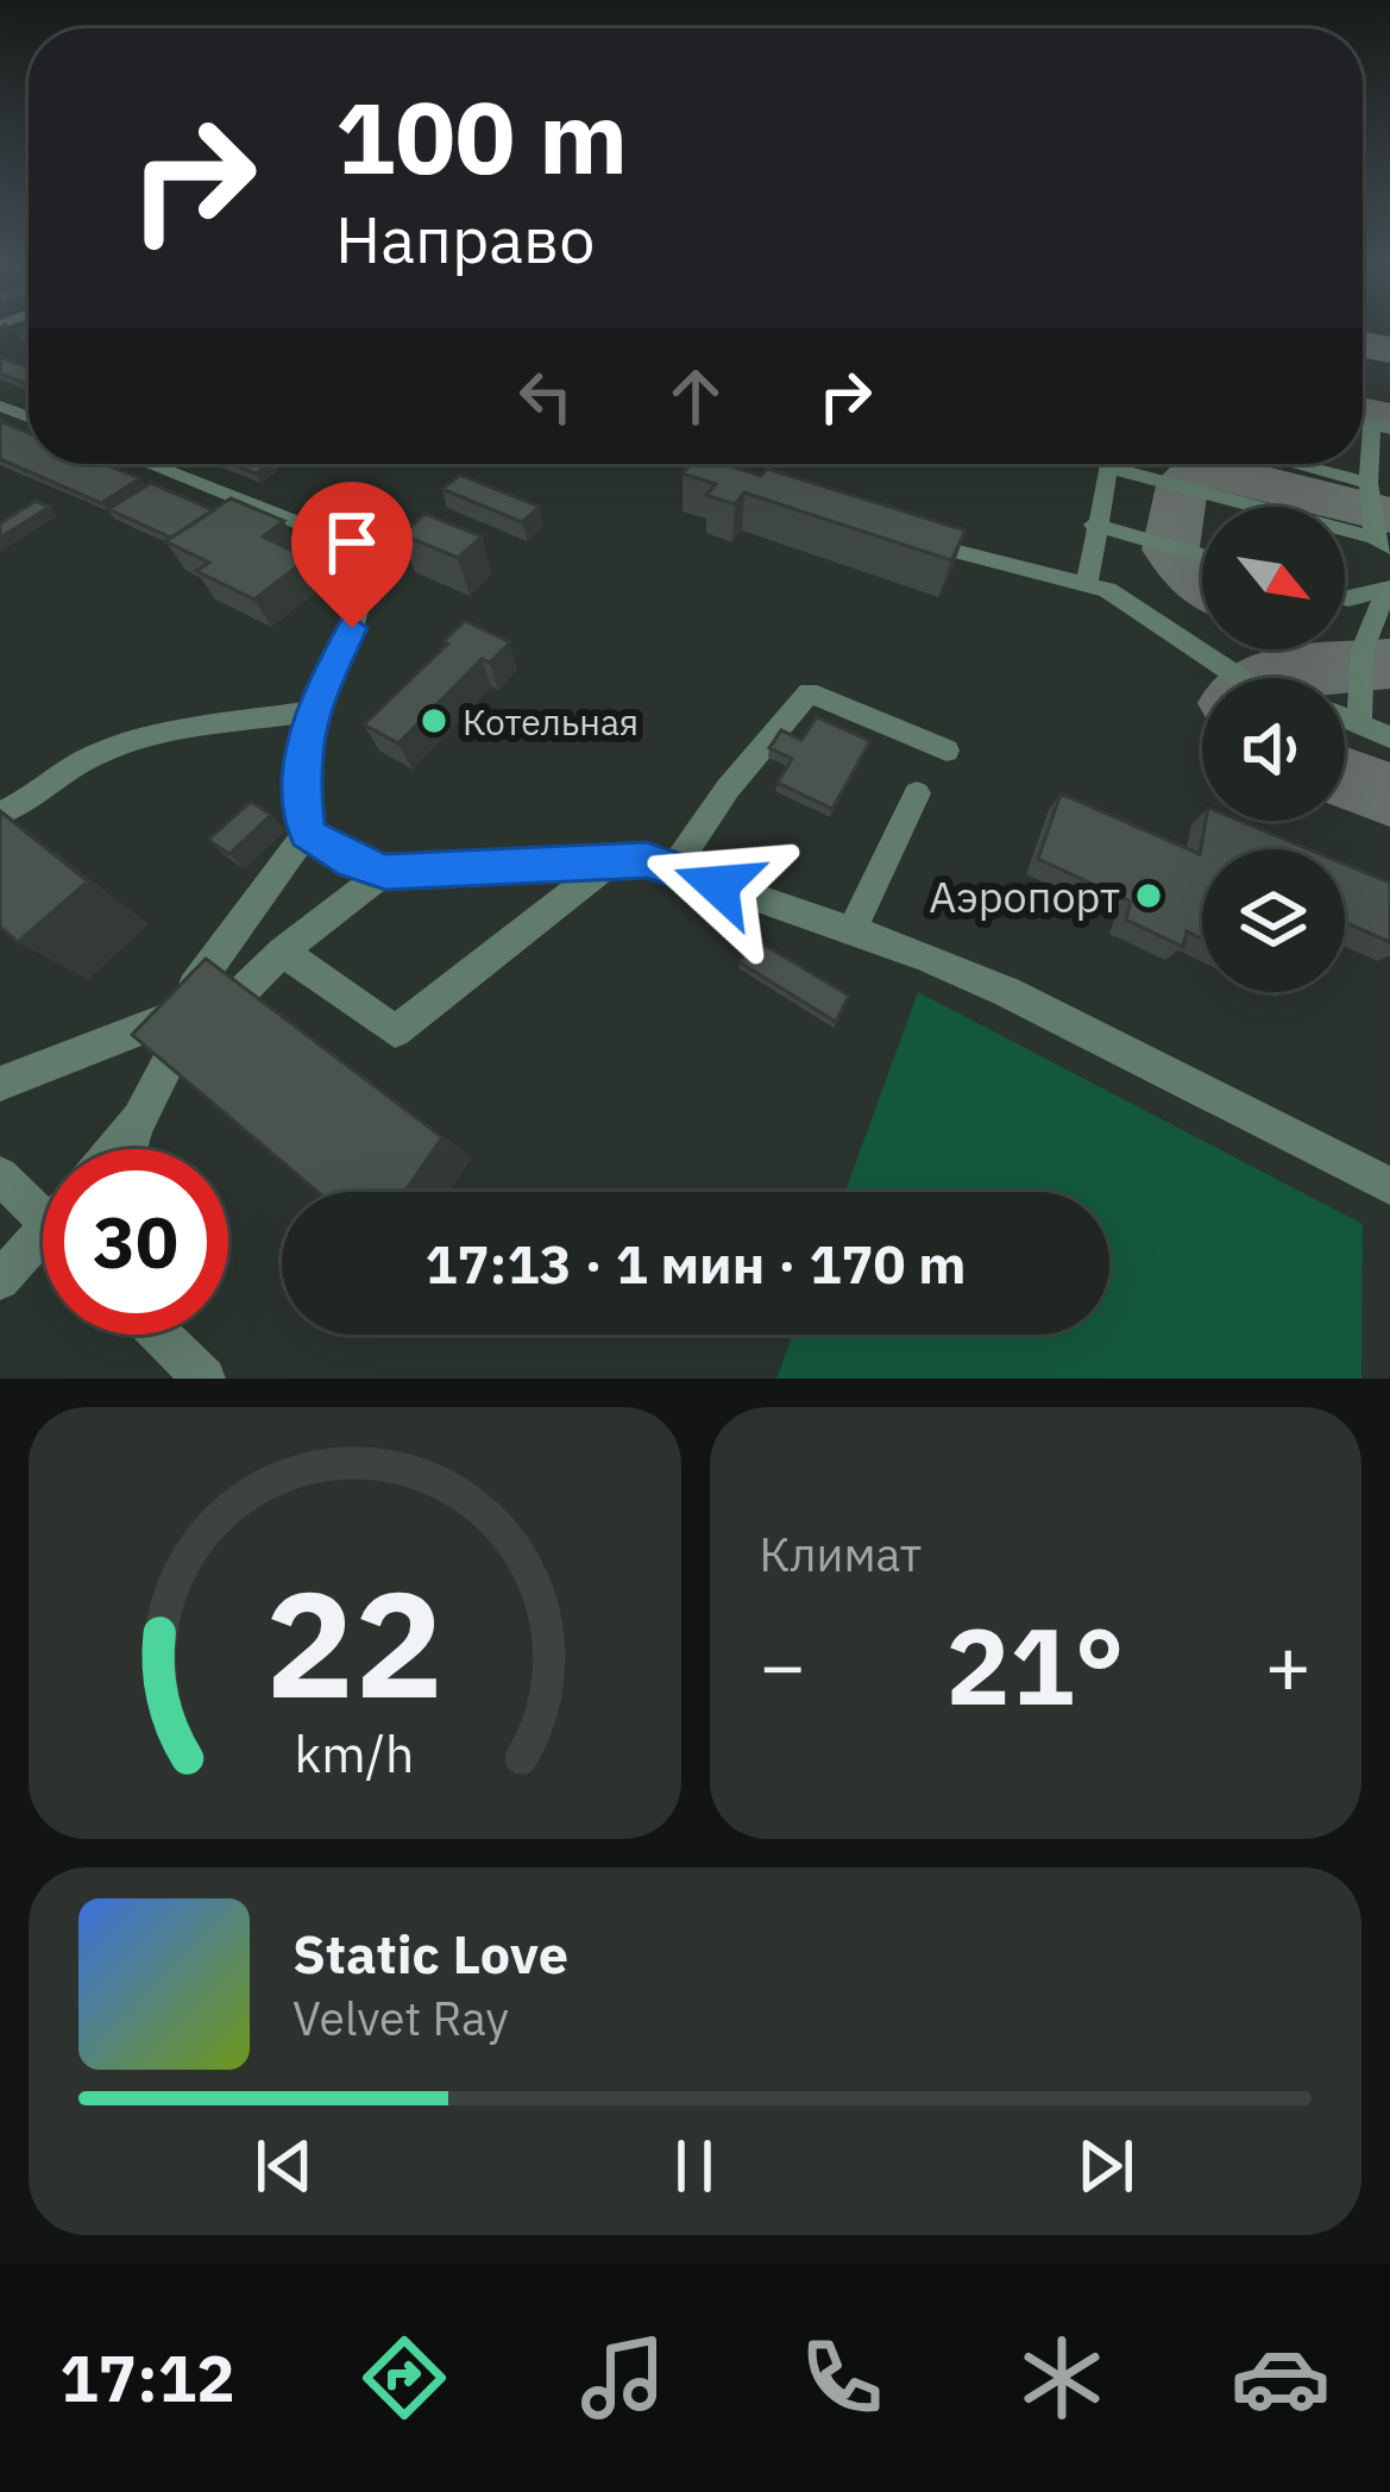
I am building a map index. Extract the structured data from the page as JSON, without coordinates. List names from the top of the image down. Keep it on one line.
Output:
{"places":["Котельная","Аэропорт"],"north":"bottom right","page":{"turn":["100 m","Направо"],"limit":"30","trip":"17:13 · 1 мин · 170 m","tile":"Климат","heat":["−","21°","+"],"song":["Static Love","Velvet Ray"],"tabs":"17:12","gauge":["22","km/h"]}}
